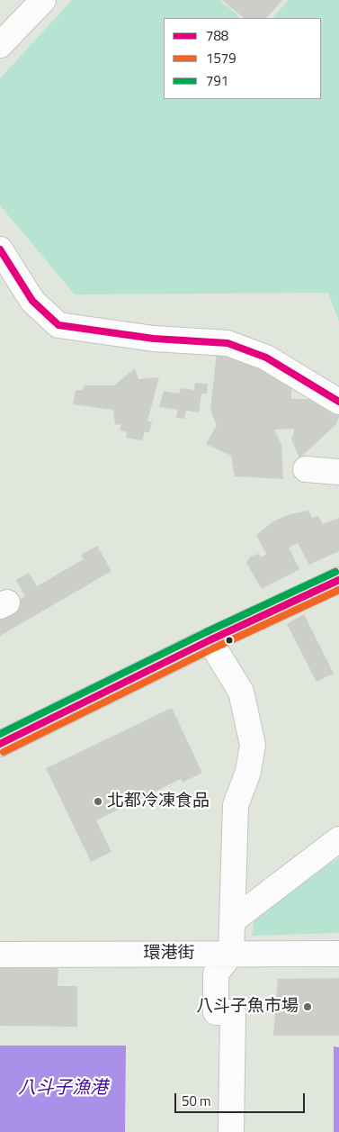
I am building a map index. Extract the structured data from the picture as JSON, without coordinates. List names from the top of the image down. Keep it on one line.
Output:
{"streets":{"street":["環港街"]},"water":["八斗子漁港"],"places":["北都冷凍食品","八斗子魚市場"],"lines":["transit line 788","transit line 791","transit line 1579"],"legend":["788","1579","791"],"scale_bar":"50 m"}
